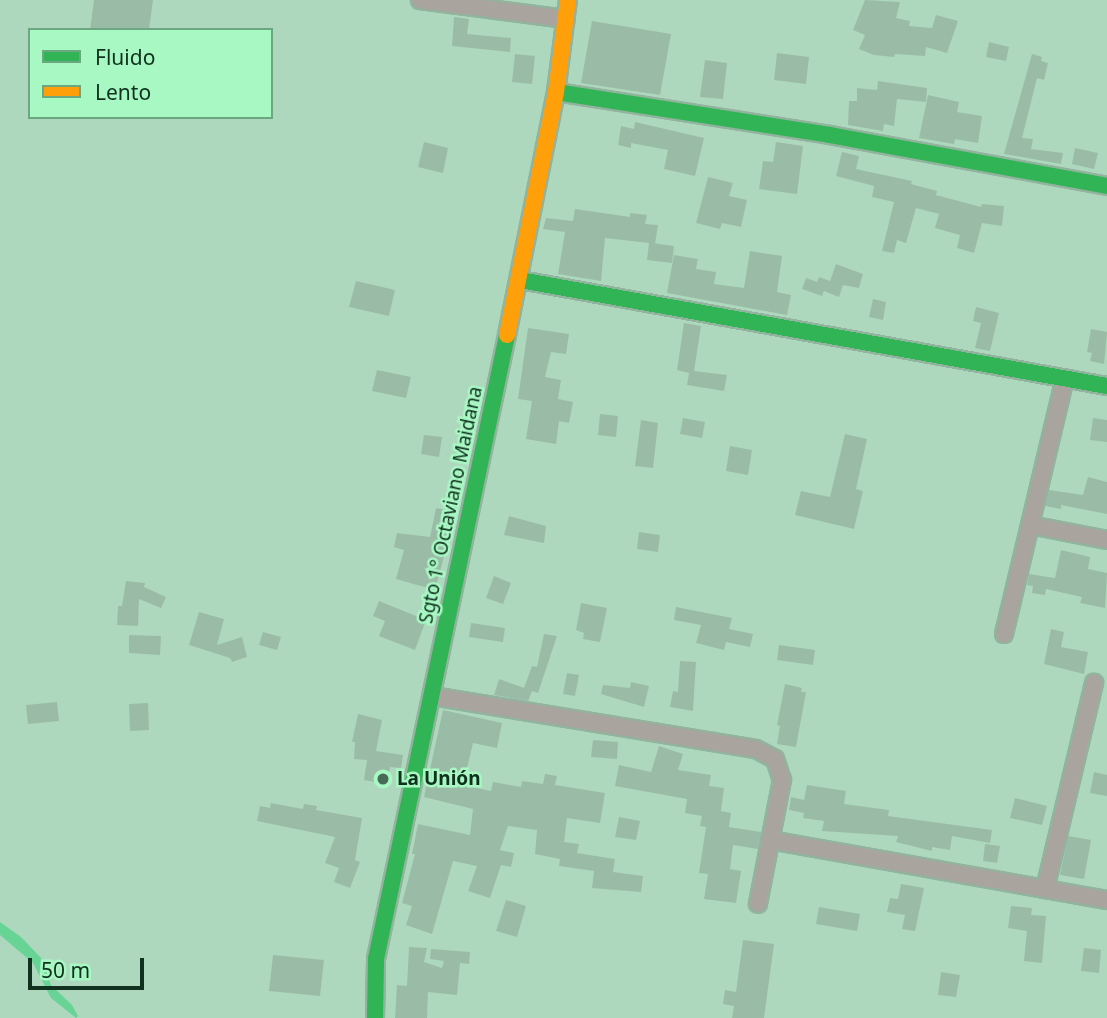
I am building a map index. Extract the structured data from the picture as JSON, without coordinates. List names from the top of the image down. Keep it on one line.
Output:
{"streets":{"street":["Sgto 1° Octaviano Maidana"]},"places":["La Unión"],"legend":["Fluido","Lento"],"scale_bar":"50 m"}
